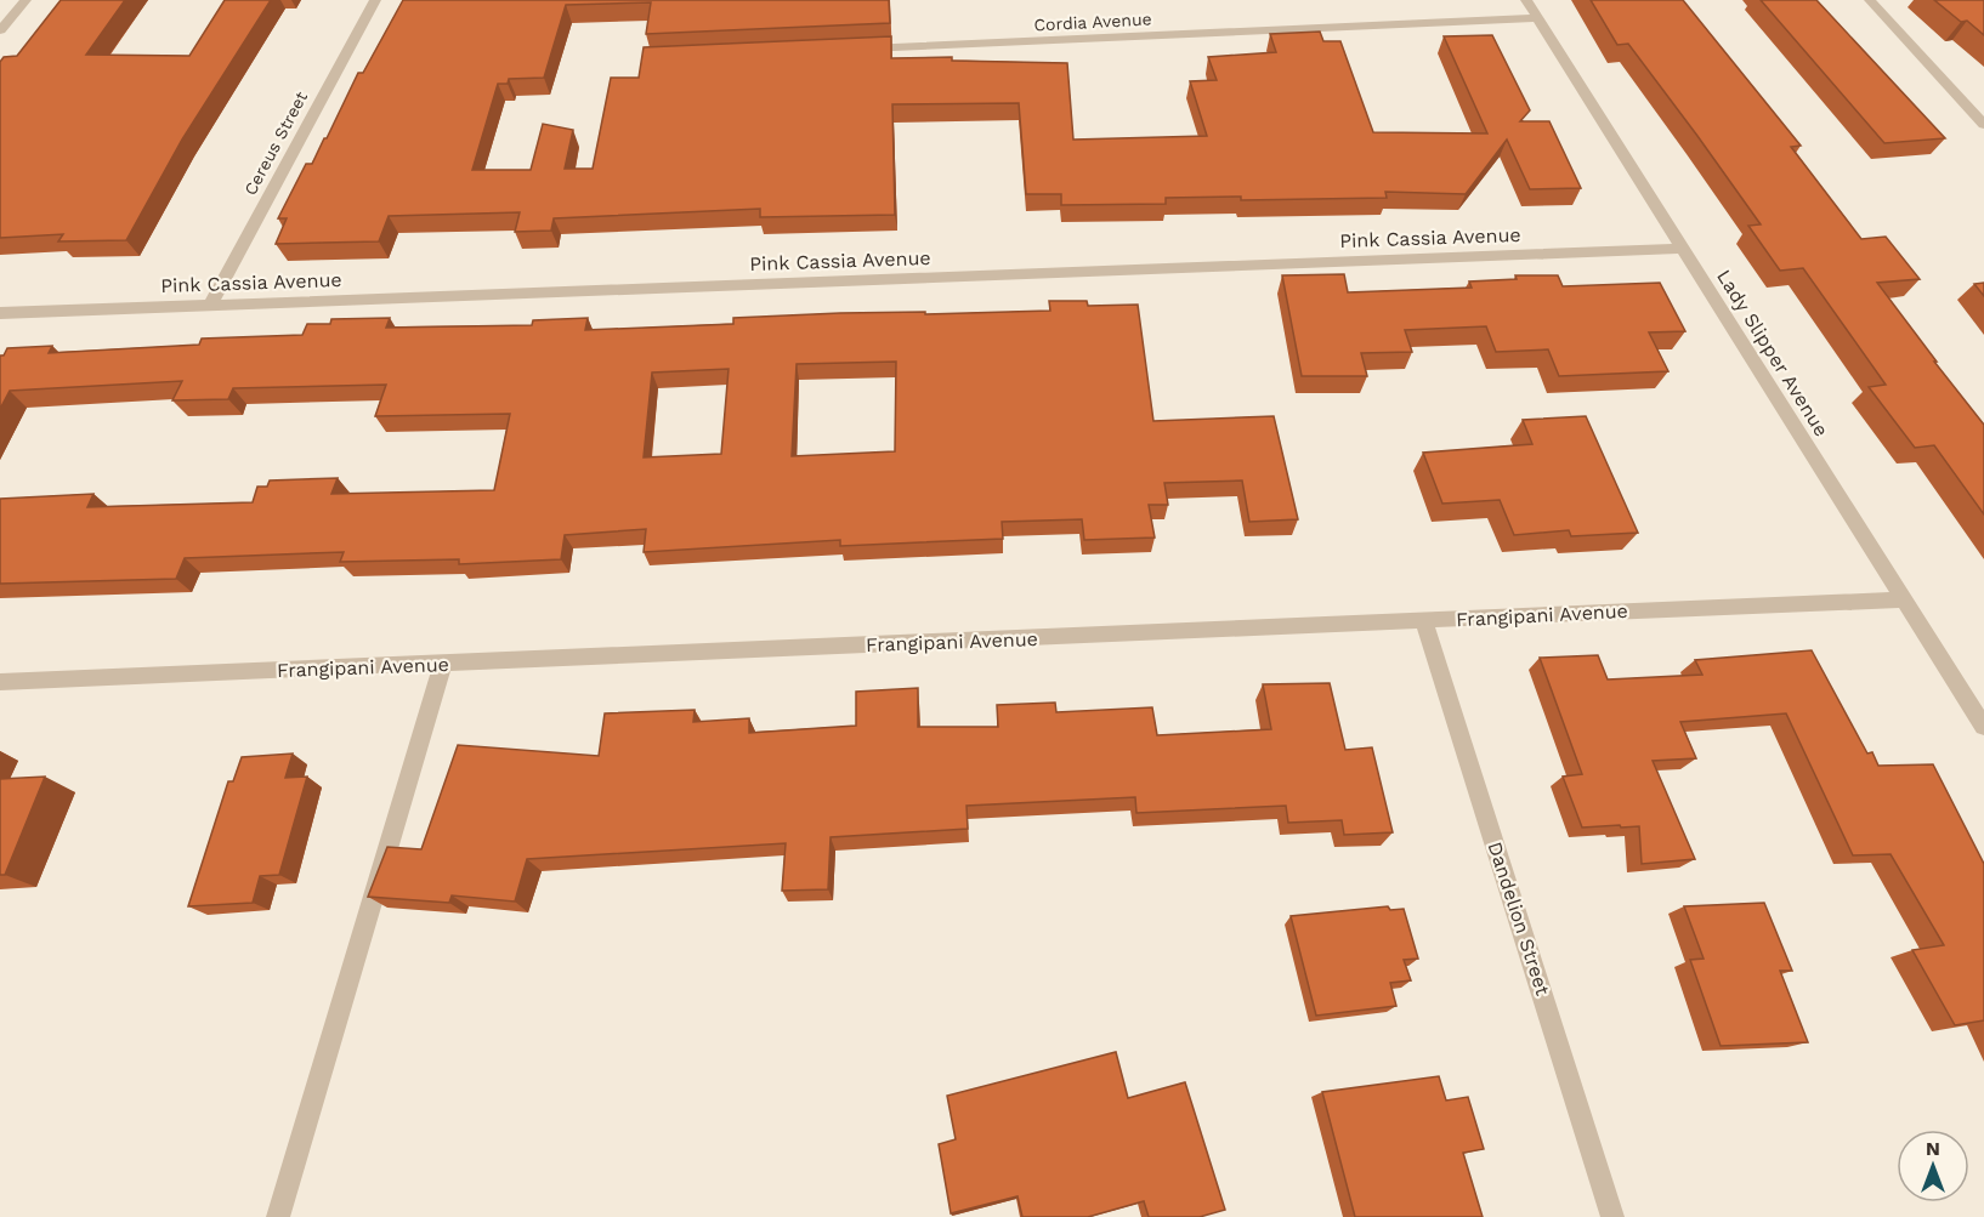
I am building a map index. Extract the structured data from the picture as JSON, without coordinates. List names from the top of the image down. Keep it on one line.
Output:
{"streets":{"street":["Cordia Avenue","Cereus Street","Pink Cassia Avenue","Lady Slipper Avenue","Frangipani Avenue","Dandelion Street"]},"crossings":[["Cordia Avenue","Lady Slipper Avenue"],["Cereus Street","Pink Cassia Avenue"],["Pink Cassia Avenue","Lady Slipper Avenue"],["Lady Slipper Avenue","Frangipani Avenue"],["Frangipani Avenue","Dandelion Street"]],"north":"top"}
